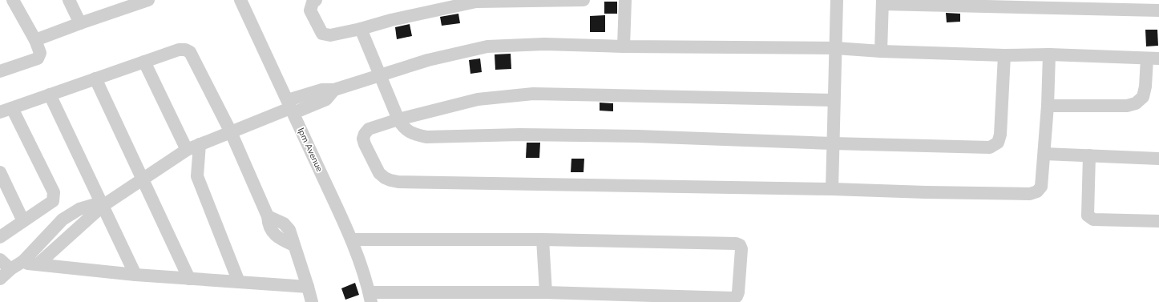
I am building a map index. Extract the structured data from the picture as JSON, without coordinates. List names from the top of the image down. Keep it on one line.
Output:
{"streets":{"street":["Ipm Avenue"]}}
